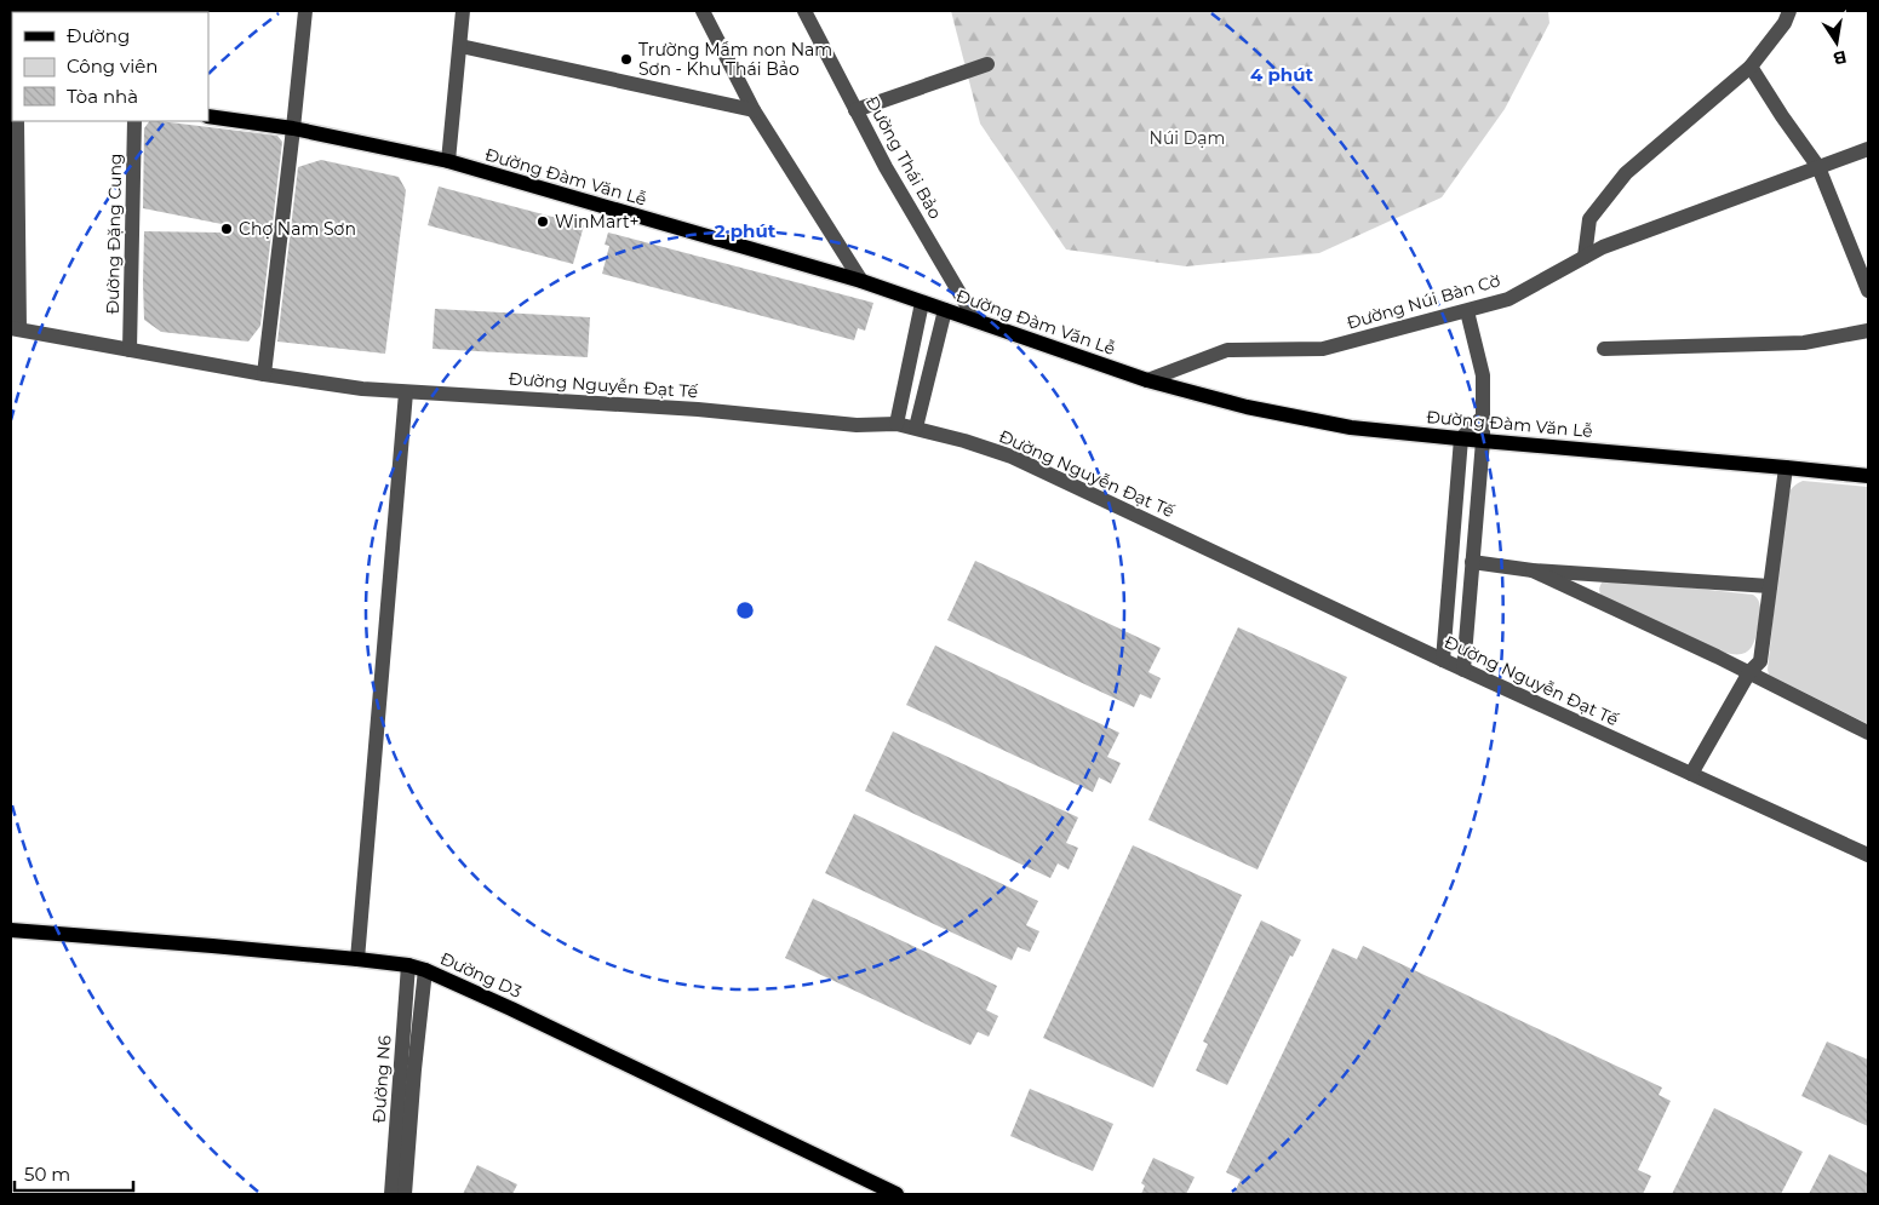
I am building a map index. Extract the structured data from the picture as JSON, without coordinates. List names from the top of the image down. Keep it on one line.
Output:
{"streets":{"main road":["Đường Đàm Văn Lễ","Đường D3"],"street":["Đường Thái Bảo","Đường Đặng Cung","Đường Núi Bàn Cờ","Đường Nguyễn Đạt Tế","Đường N6"]},"crossings":[["Đường Thái Bảo","Đường Đàm Văn Lễ"],["Đường Đàm Văn Lễ","Đường Núi Bàn Cờ"],["Đường Đặng Cung","Đường Nguyễn Đạt Tế"],["Đường D3","Đường N6"]],"parks":["Núi Dạm"],"places":["Trường Mầm non Nam Sơn - Khu Thái Bảo","WinMart+","Chợ Nam Sơn"],"legend":["Đường","Công viên","Tòa nhà"],"scale_bar":"50 m","north":"bottom","rings":["4 phút","2 phút"]}
